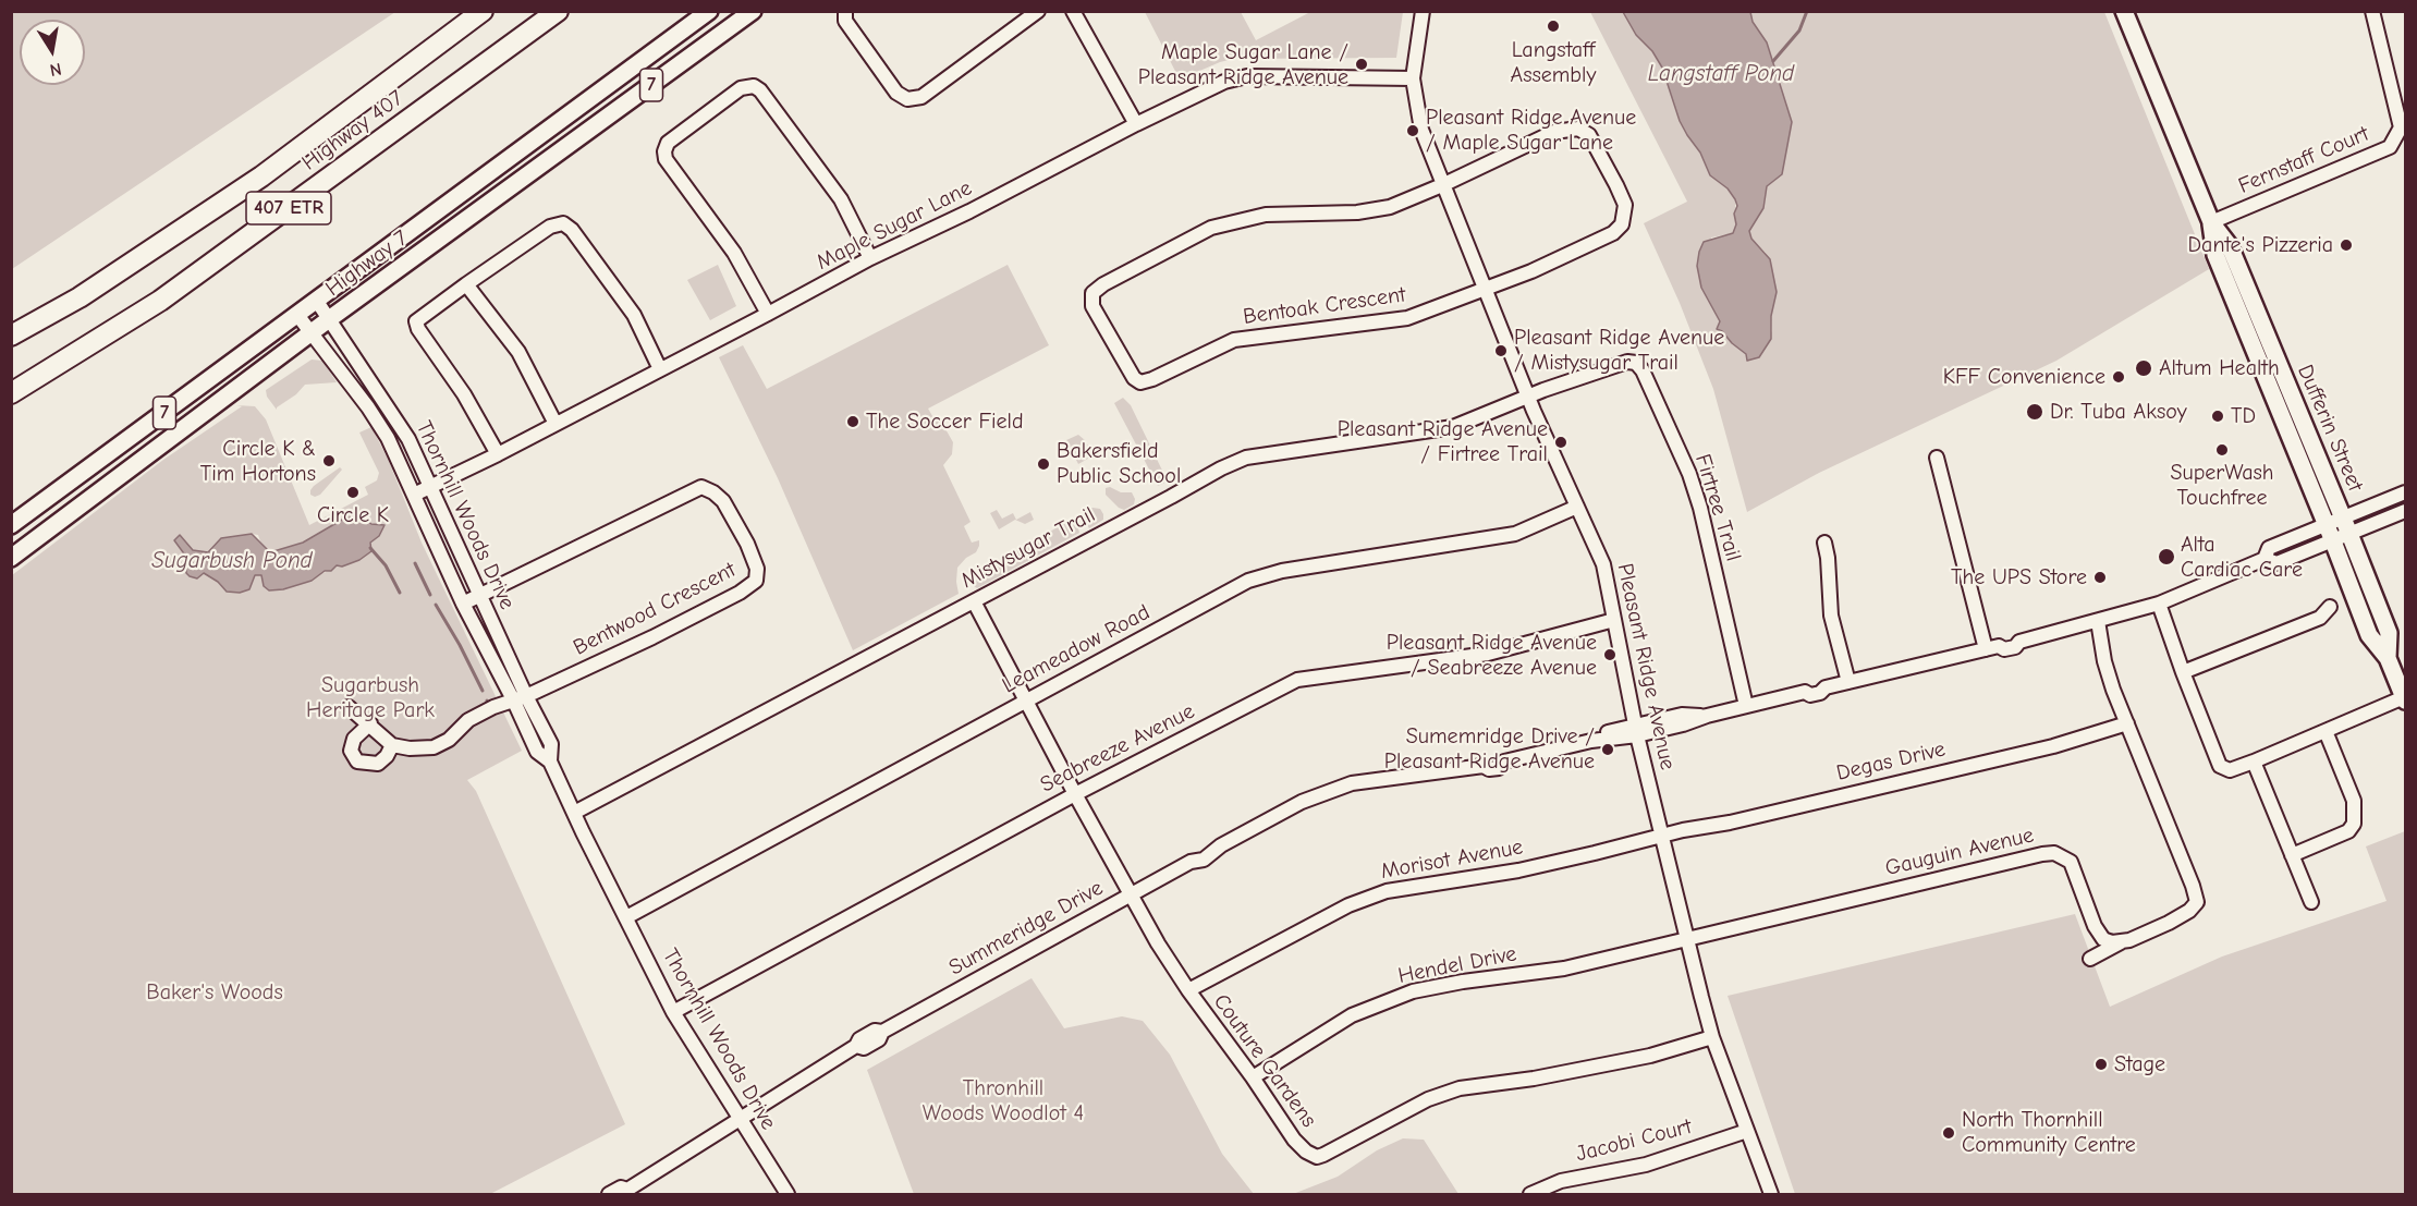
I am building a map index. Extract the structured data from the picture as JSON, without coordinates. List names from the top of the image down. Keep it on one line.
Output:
{"streets":{"highway":["Highway 407","407 ETR"],"main road":["7","Highway 7","Dufferin Street"],"street":["Fernstaff Court","Maple Sugar Lane","Bentoak Crescent","Firtree Trail","Thornhill Woods Drive","Mistysugar Trail","Bentwood Crescent","Leameadow Road","Pleasant Ridge Avenue","Seabreeze Avenue","Degas Drive","Gauguin Avenue","Morisot Avenue","Summeridge Drive","Hendel Drive","Couture Gardens","Jacobi Court"]},"crossings":[["Fernstaff Court","Dufferin Street"],["Maple Sugar Lane","Thornhill Woods Drive"],["Maple Sugar Lane","Pleasant Ridge Avenue"],["Highway 7","Thornhill Woods Drive"],["Bentoak Crescent","Pleasant Ridge Avenue"],["Dufferin Street","Summeridge Drive"],["Firtree Trail","Mistysugar Trail"],["Firtree Trail","Pleasant Ridge Avenue"],["Firtree Trail","Summeridge Drive"],["Thornhill Woods Drive","Mistysugar Trail"],["Thornhill Woods Drive","Bentwood Crescent"],["Thornhill Woods Drive","Leameadow Road"],["Thornhill Woods Drive","Seabreeze Avenue"],["Thornhill Woods Drive","Summeridge Drive"],["Mistysugar Trail","Pleasant Ridge Avenue"],["Mistysugar Trail","Couture Gardens"],["Leameadow Road","Pleasant Ridge Avenue"],["Leameadow Road","Couture Gardens"],["Pleasant Ridge Avenue","Seabreeze Avenue"],["Pleasant Ridge Avenue","Degas Drive"],["Pleasant Ridge Avenue","Gauguin Avenue"],["Pleasant Ridge Avenue","Morisot Avenue"],["Pleasant Ridge Avenue","Summeridge Drive"],["Pleasant Ridge Avenue","Hendel Drive"],["Pleasant Ridge Avenue","Couture Gardens"],["Pleasant Ridge Avenue","Jacobi Court"],["Seabreeze Avenue","Couture Gardens"],["Degas Drive","Morisot Avenue"],["Gauguin Avenue","Hendel Drive"],["Morisot Avenue","Couture Gardens"],["Summeridge Drive","Couture Gardens"],["Hendel Drive","Couture Gardens"]],"water":["Langstaff Pond","Sugarbush Pond"],"parks":["Sugarbush Heritage Park","Baker's Woods","Thronhill Woods Woodlot 4"],"places":["Langstaff Assembly","Maple Sugar Lane / Pleasant Ridge Avenue","Pleasant Ridge Avenue / Maple Sugar Lane","Dante's Pizzeria","Pleasant Ridge Avenue / Mistysugar Trail","Altum Health","KFF Convenience","Dr. Tuba Aksoy","TD","The Soccer Field","Pleasant Ridge Avenue / Firtree Trail","SuperWash Touchfree","Circle K & Tim Hortons","Bakersfield Public School","Circle K","Alta Cardiac Care","The UPS Store","Pleasant Ridge Avenue / Seabreeze Avenue","Sumemridge Drive / Pleasant Ridge Avenue","Stage","North Thornhill Community Centre"],"north":"bottom"}
